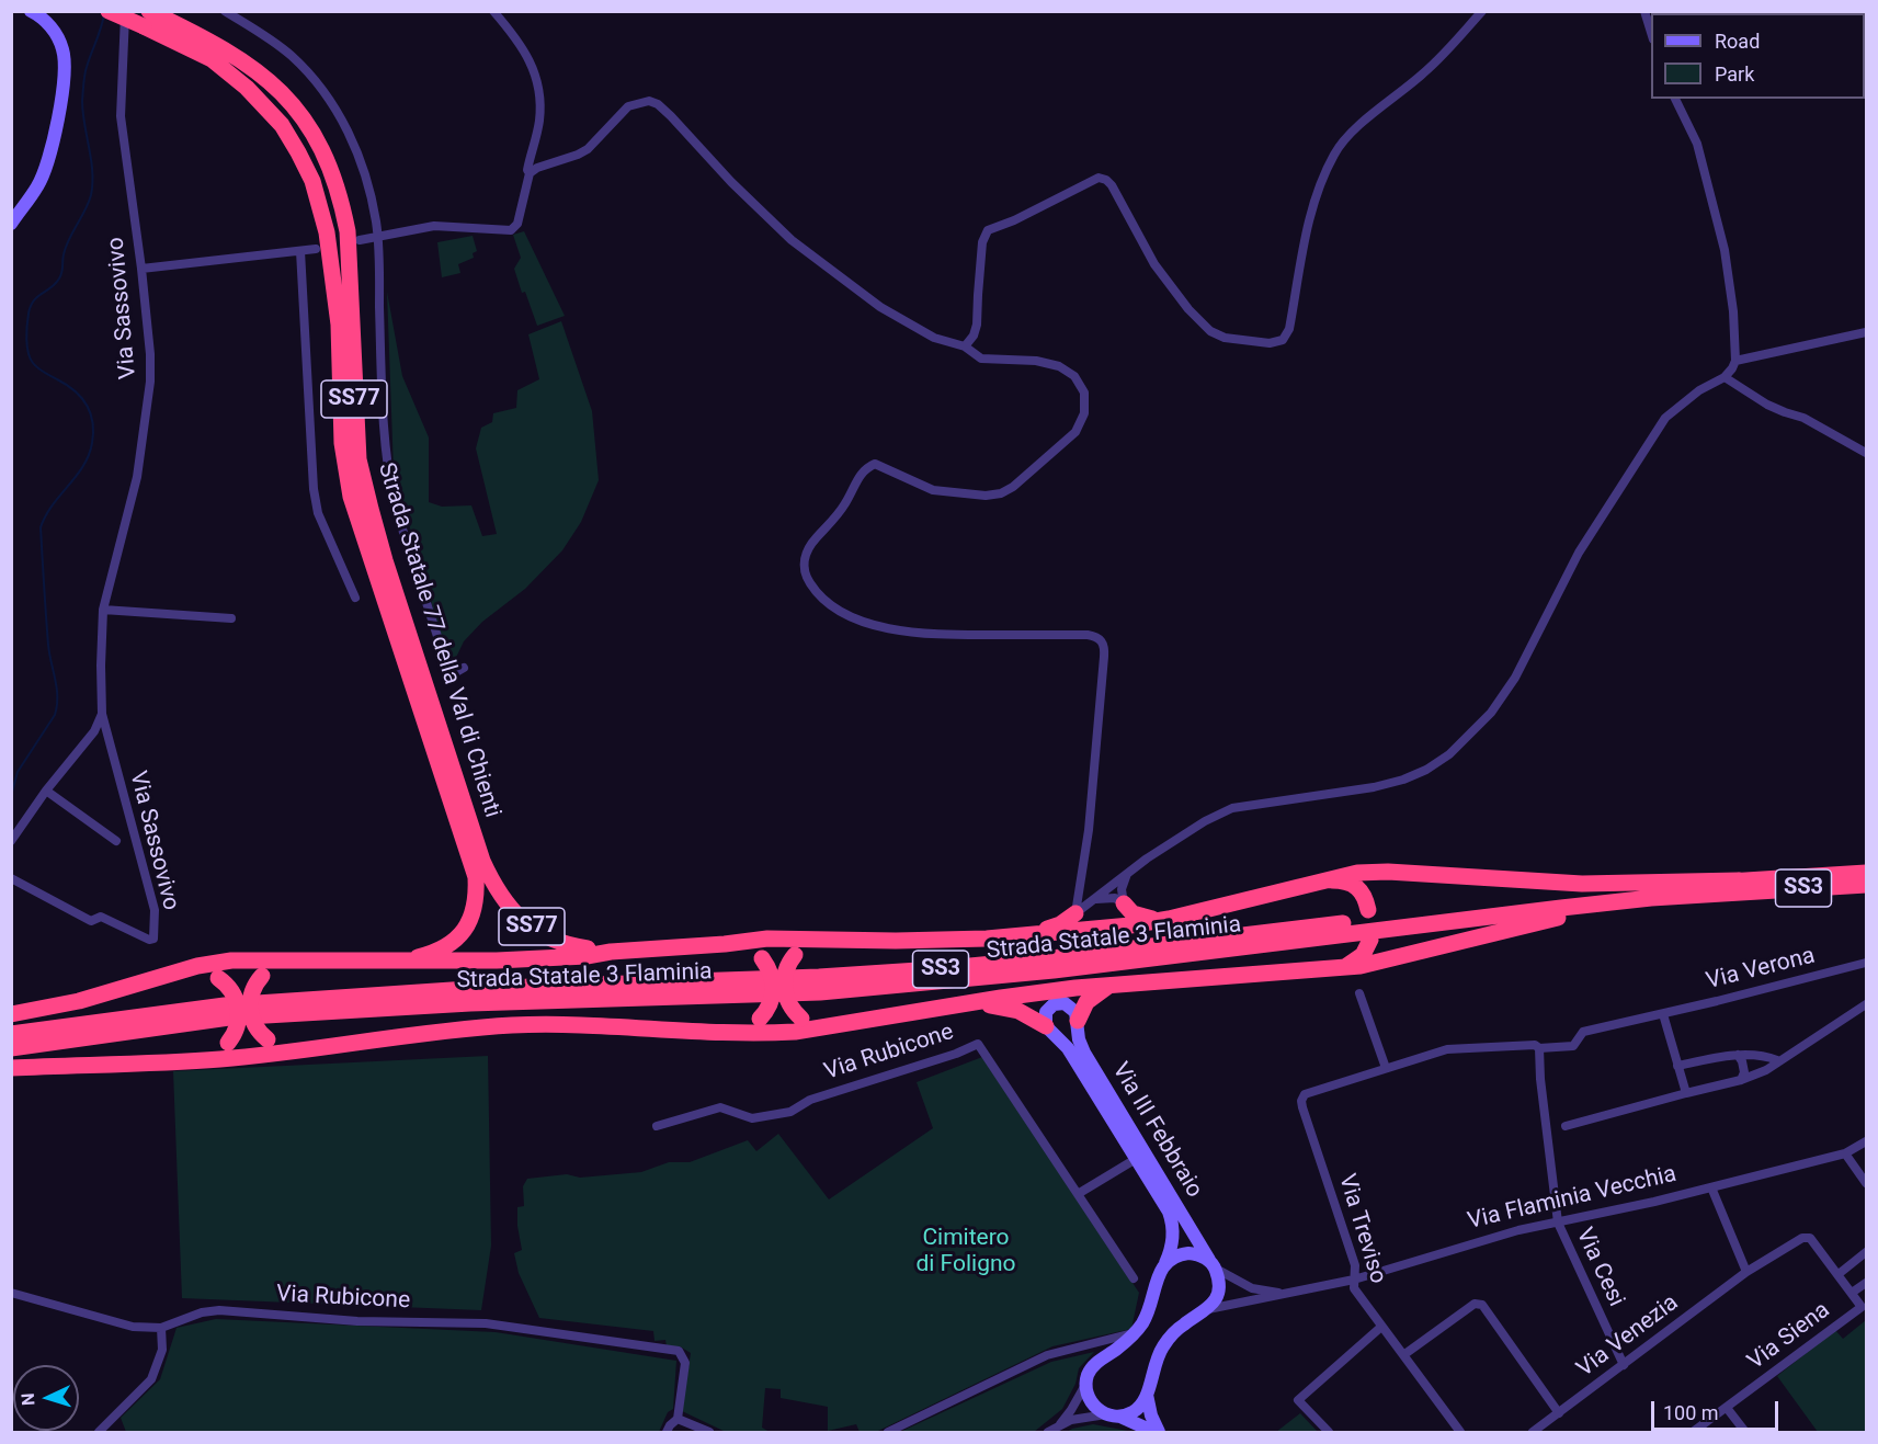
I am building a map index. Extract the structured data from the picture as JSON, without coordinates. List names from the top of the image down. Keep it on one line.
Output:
{"streets":{"highway":["SS77","Strada Statale 77 della Val di Chienti","SS3","Strada Statale 3 Flaminia"],"main road":["Via III Febbraio","Via Flaminia Vecchia"],"street":["Via Sassovivo","Via Verona","Via Rubicone","Via Treviso","Via Cesi","Via Venezia","Via Siena"]},"crossings":[["Via Verona","Via Treviso"],["Via III Febbraio","Via Flaminia Vecchia"],["Via Flaminia Vecchia","Via Treviso"],["Via Flaminia Vecchia","Via Cesi"],["Via Cesi","Via Venezia"],["Via Venezia","Via Siena"]],"parks":["Cimitero di Foligno"],"legend":["Road","Park"],"scale_bar":"100 m","north":"left"}
